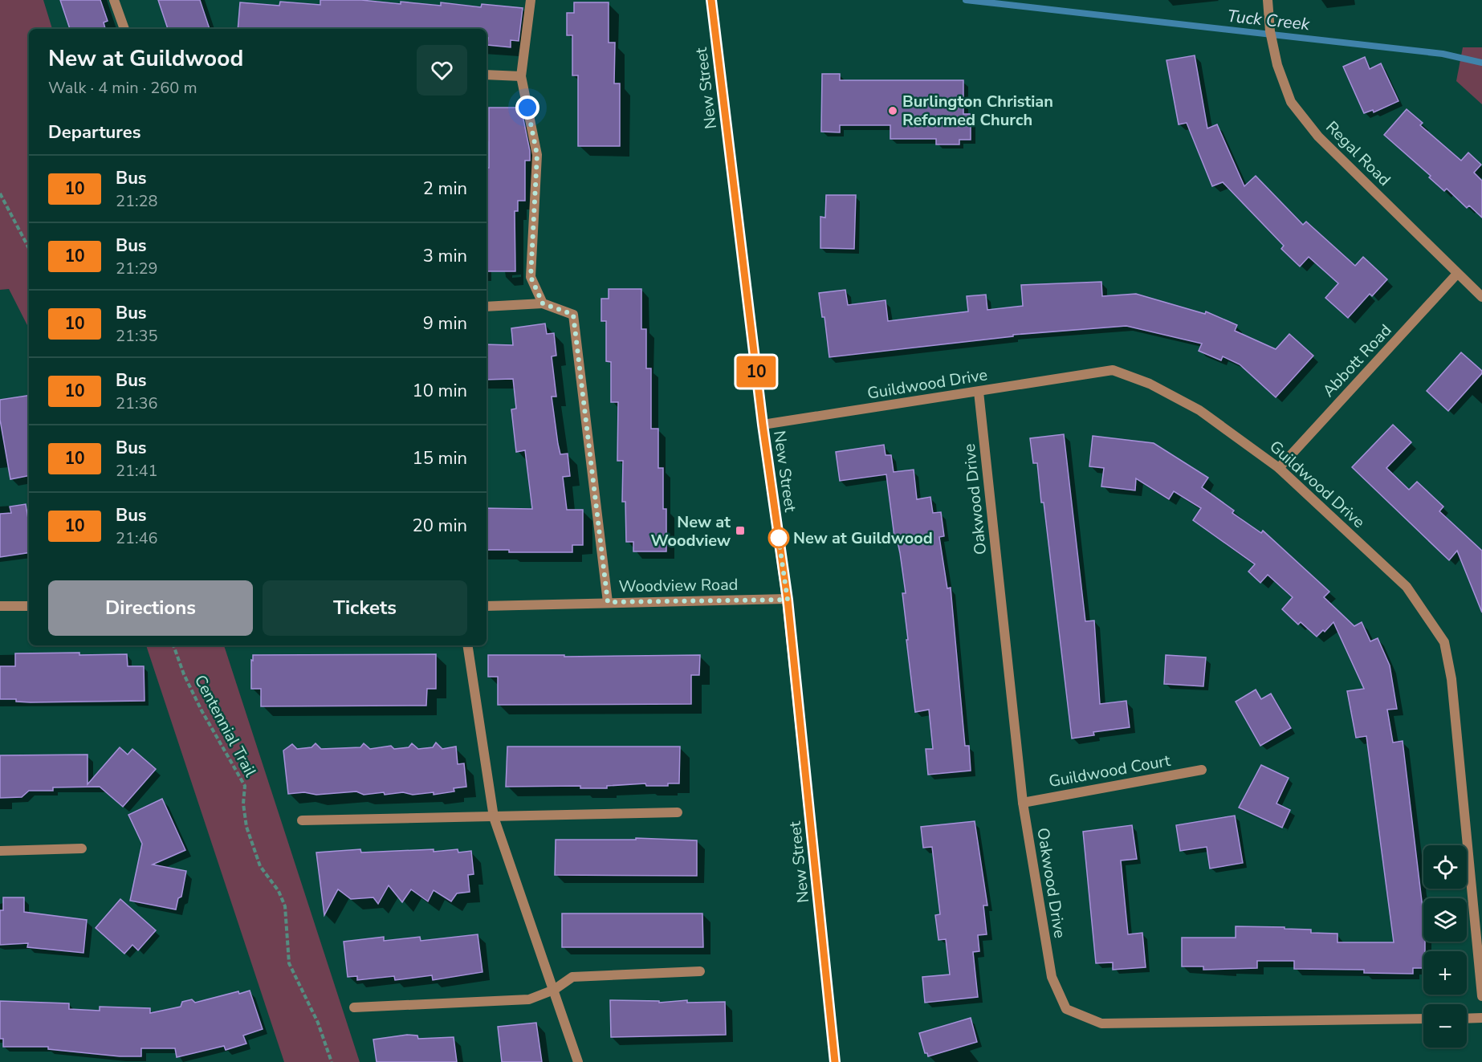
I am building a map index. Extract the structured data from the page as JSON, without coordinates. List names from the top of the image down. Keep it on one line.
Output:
{"streets":{"main road":["New Street"],"street":["Regal Road","Abbott Road","Guildwood Drive","Oakwood Drive","Woodview Road","Guildwood Court"],"path":["Centennial Trail"]},"crossings":[["New Street","Guildwood Drive"],["New Street","Woodview Road"],["Regal Road","Abbott Road"],["Abbott Road","Guildwood Drive"],["Guildwood Drive","Oakwood Drive"],["Oakwood Drive","Guildwood Court"]],"water":["Tuck Creek"],"places":{"other":["Burlington Christian Reformed Church","New at Guildwood"],"transit":["New at Woodview"]},"lines":["bus line 10"],"page":{"on_map":"10","heading":[["New at Guildwood","Walk · 4 min · 260 m"],"Departures"],"list":[{"mark":"10","name":"Bus","note":"21:28","value":"2 min"},{"mark":"10","name":"Bus","note":"21:29","value":"3 min"},{"mark":"10","name":"Bus","note":"21:35","value":"9 min"},{"mark":"10","name":"Bus","note":"21:36","value":"10 min"},{"mark":"10","name":"Bus","note":"21:41","value":"15 min"},{"mark":"10","name":"Bus","note":"21:46","value":"20 min"}],"buttons":["Directions","Tickets"],"map_buttons":["+","−"]}}
